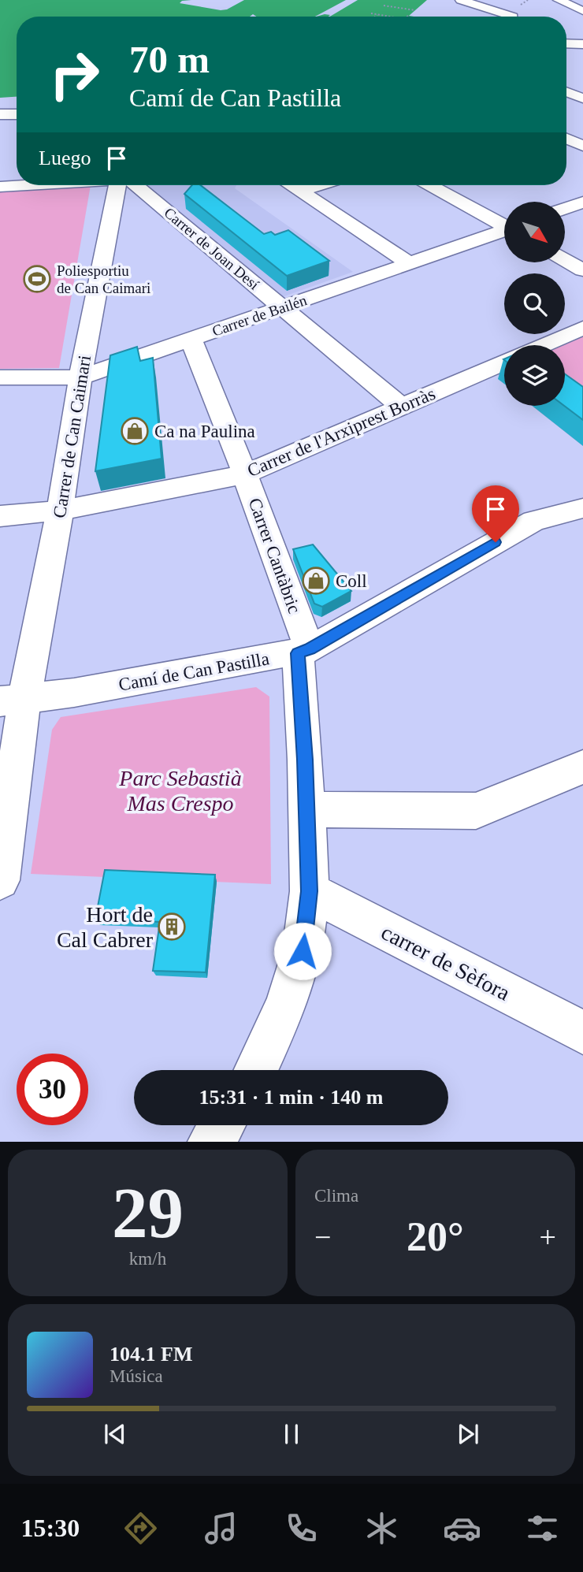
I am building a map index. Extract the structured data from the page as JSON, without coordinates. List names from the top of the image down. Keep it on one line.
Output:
{"streets":{"street":["Carrer de Joan Desí","Carrer de Bailén","Carrer de l'Arxiprest Borràs","Carrer de Can Caimari","Carrer Cantàbric","Camí de Can Pastilla","carrer de Sèfora"]},"crossings":[["Carrer de Joan Desí","Carrer de Bailén"],["Carrer de Joan Desí","Carrer de l'Arxiprest Borràs"],["Carrer de Bailén","Carrer de Can Caimari"],["Carrer de Bailén","Carrer Cantàbric"],["Carrer de l'Arxiprest Borràs","Carrer de Can Caimari"],["Carrer de l'Arxiprest Borràs","Carrer Cantàbric"],["Carrer de Can Caimari","Camí de Can Pastilla"],["Carrer Cantàbric","Camí de Can Pastilla"],["Carrer Cantàbric","carrer de Sèfora"]],"parks":["Parc Sebastià Mas Crespo"],"places":{"sports":["Poliesportiu de Can Caimari"],"shop":["Ca na Paulina","Coll"],"building":["Hort de Cal Cabrer"]},"north":"bottom right","page":{"turn":["70 m","Camí de Can Pastilla"],"then":"Luego","limit":"30","trip":"15:31 · 1 min · 140 m","tile":[["29","km/h"],"Clima"],"heat":["−","20°","+"],"song":["104.1 FM","Música"],"tabs":"15:30"}}
